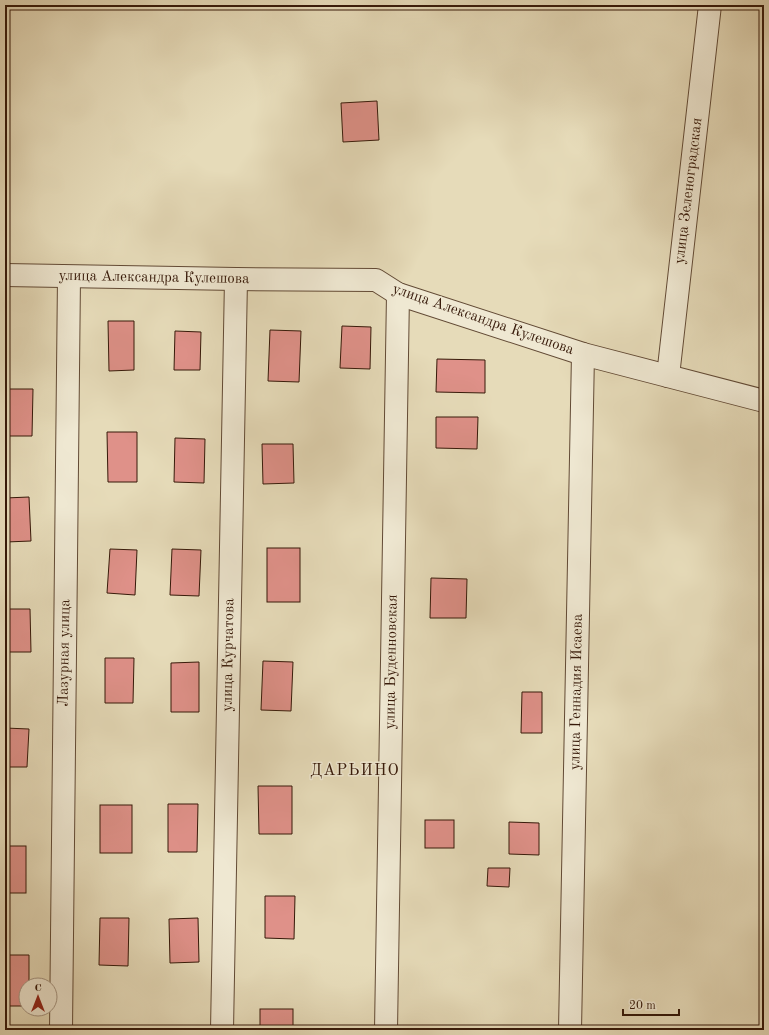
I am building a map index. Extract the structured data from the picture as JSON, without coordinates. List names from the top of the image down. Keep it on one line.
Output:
{"streets":{"street":["улица Зеленоградская","улица Александра Кулешова","Лазурная улица","улица Курчатова","улица Буденновская","улица Геннадия Исаева"]},"crossings":[["улица Зеленоградская","улица Александра Кулешова"],["улица Александра Кулешова","Лазурная улица"],["улица Александра Кулешова","улица Курчатова"],["улица Александра Кулешова","улица Буденновская"],["улица Александра Кулешова","улица Геннадия Исаева"]],"districts":["ДАРЬИНО"],"scale_bar":"20 m","north":"top"}
